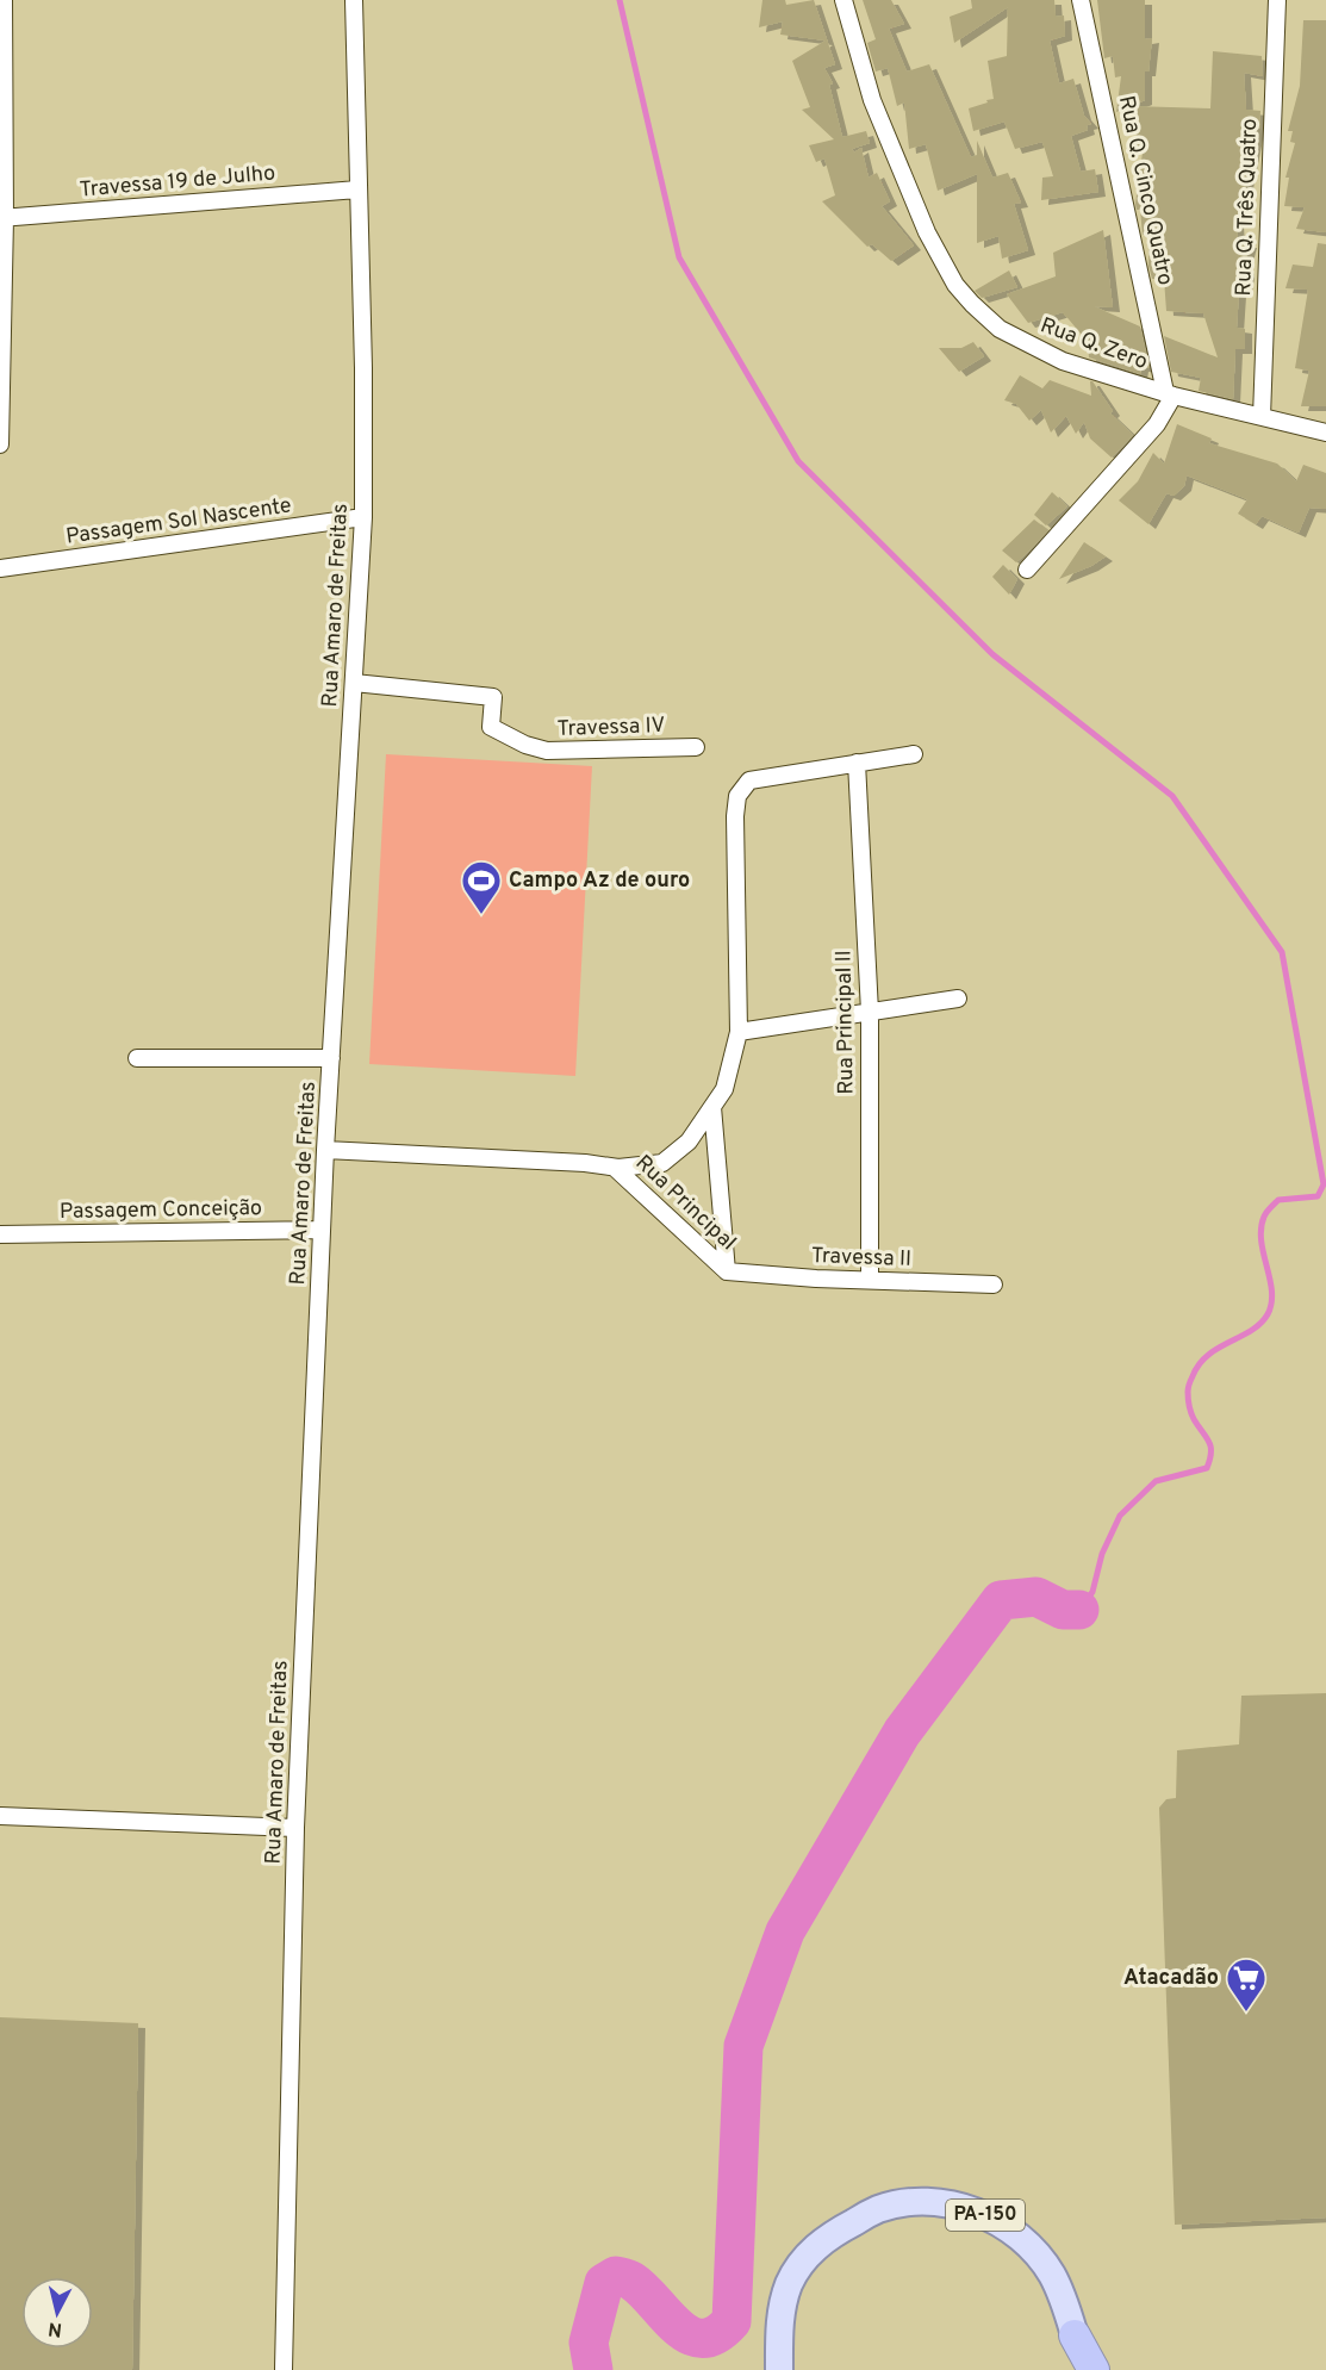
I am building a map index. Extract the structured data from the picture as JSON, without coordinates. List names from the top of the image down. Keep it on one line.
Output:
{"streets":{"main road":["PA-150"],"street":["Travessa 19 de Julho","Rua Q. Cinco Quatro","Rua Q. Três Quatro","Rua Q. Zero","Passagem Sol Nascente","Rua Amaro de Freitas","Travessa IV","Rua Principal II","Rua Principal","Passagem Conceição","Travessa II"]},"crossings":[["Travessa 19 de Julho","Rua Amaro de Freitas"],["Rua Q. Cinco Quatro","Rua Q. Zero"],["Rua Q. Três Quatro","Rua Q. Zero"],["Passagem Sol Nascente","Rua Amaro de Freitas"],["Rua Amaro de Freitas","Travessa IV"],["Rua Amaro de Freitas","Passagem Conceição"],["Rua Principal II","Travessa II"],["Rua Principal","Travessa II"]],"places":{"sports":["Campo Az de ouro"],"supermarket":["Atacadão"]},"north":"bottom"}
